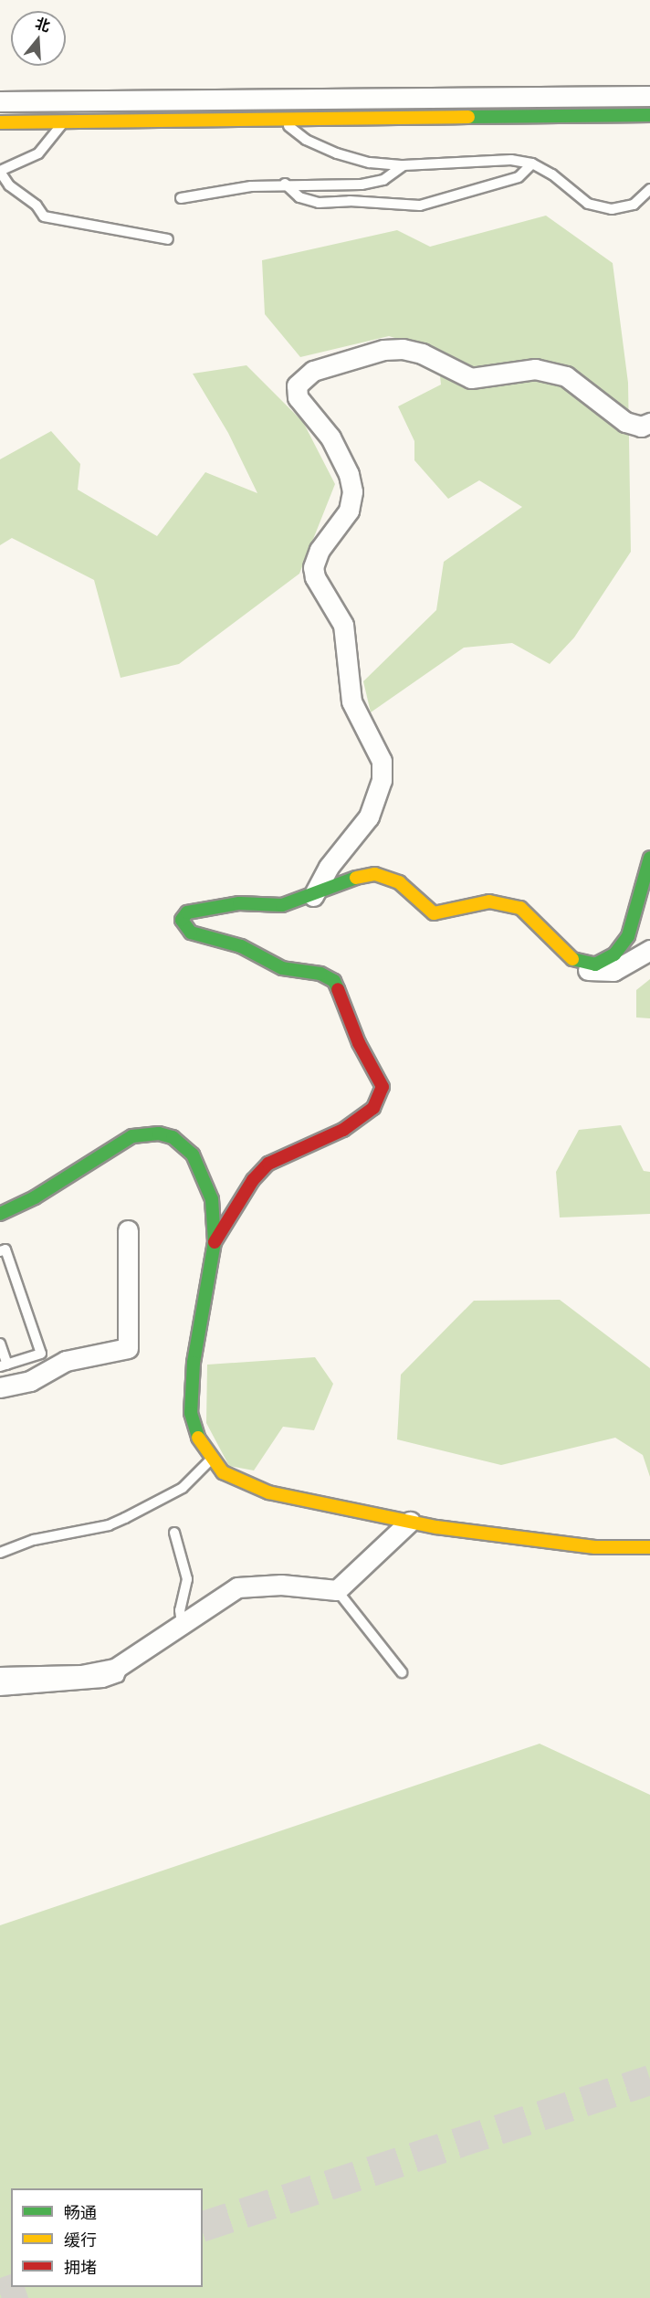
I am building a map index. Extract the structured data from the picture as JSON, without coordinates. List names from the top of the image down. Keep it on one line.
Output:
{"legend":["畅通","缓行","拥堵"],"north":"top"}
